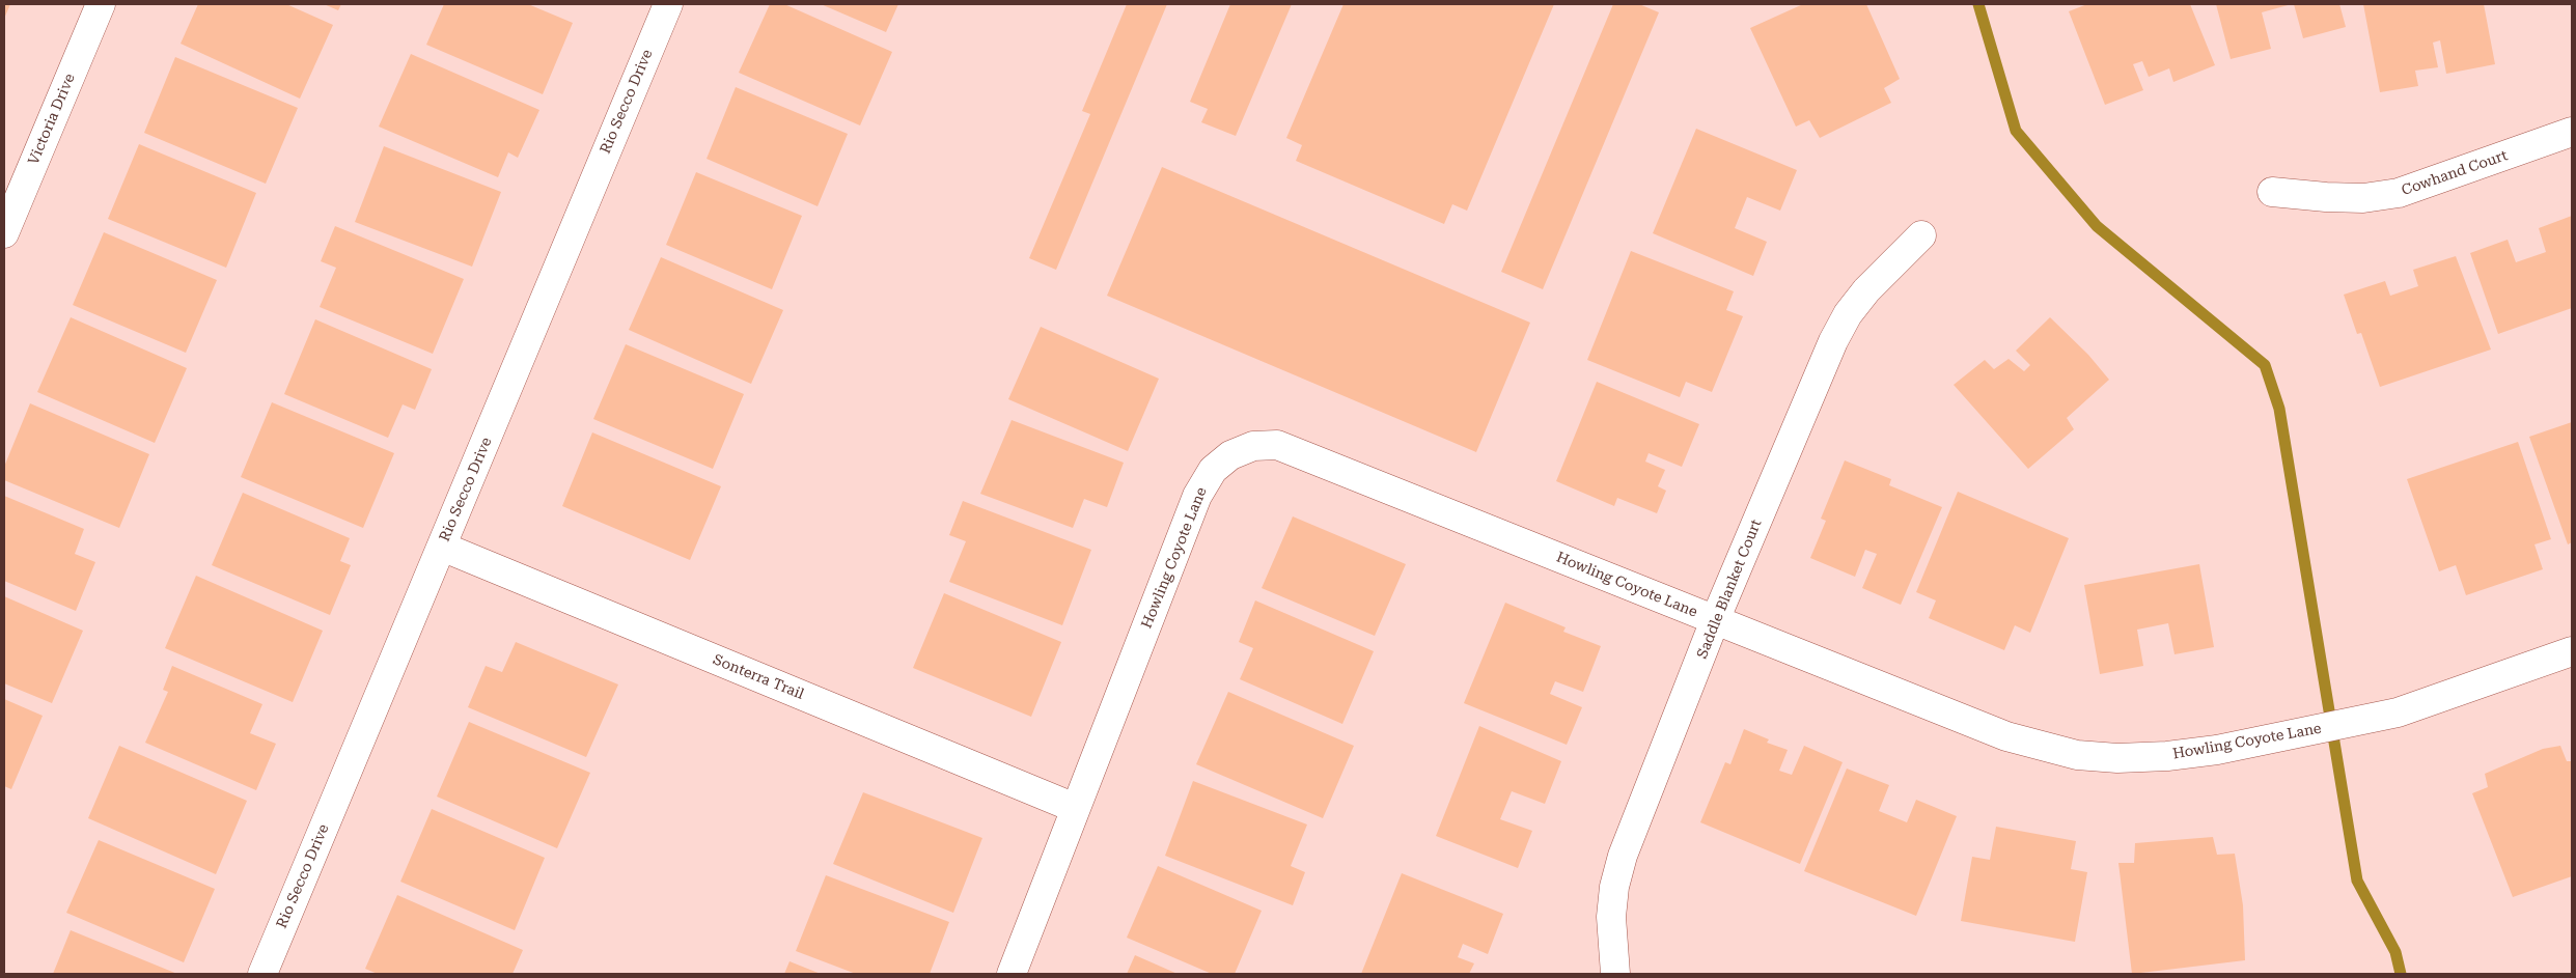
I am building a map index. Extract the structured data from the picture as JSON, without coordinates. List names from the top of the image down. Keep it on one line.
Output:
{"streets":{"street":["Rio Secco Drive","Victoria Drive","Cowhand Court","Howling Coyote Lane","Saddle Blanket Court","Sonterra Trail"]},"crossings":[["Rio Secco Drive","Sonterra Trail"],["Howling Coyote Lane","Saddle Blanket Court"],["Howling Coyote Lane","Sonterra Trail"]]}
